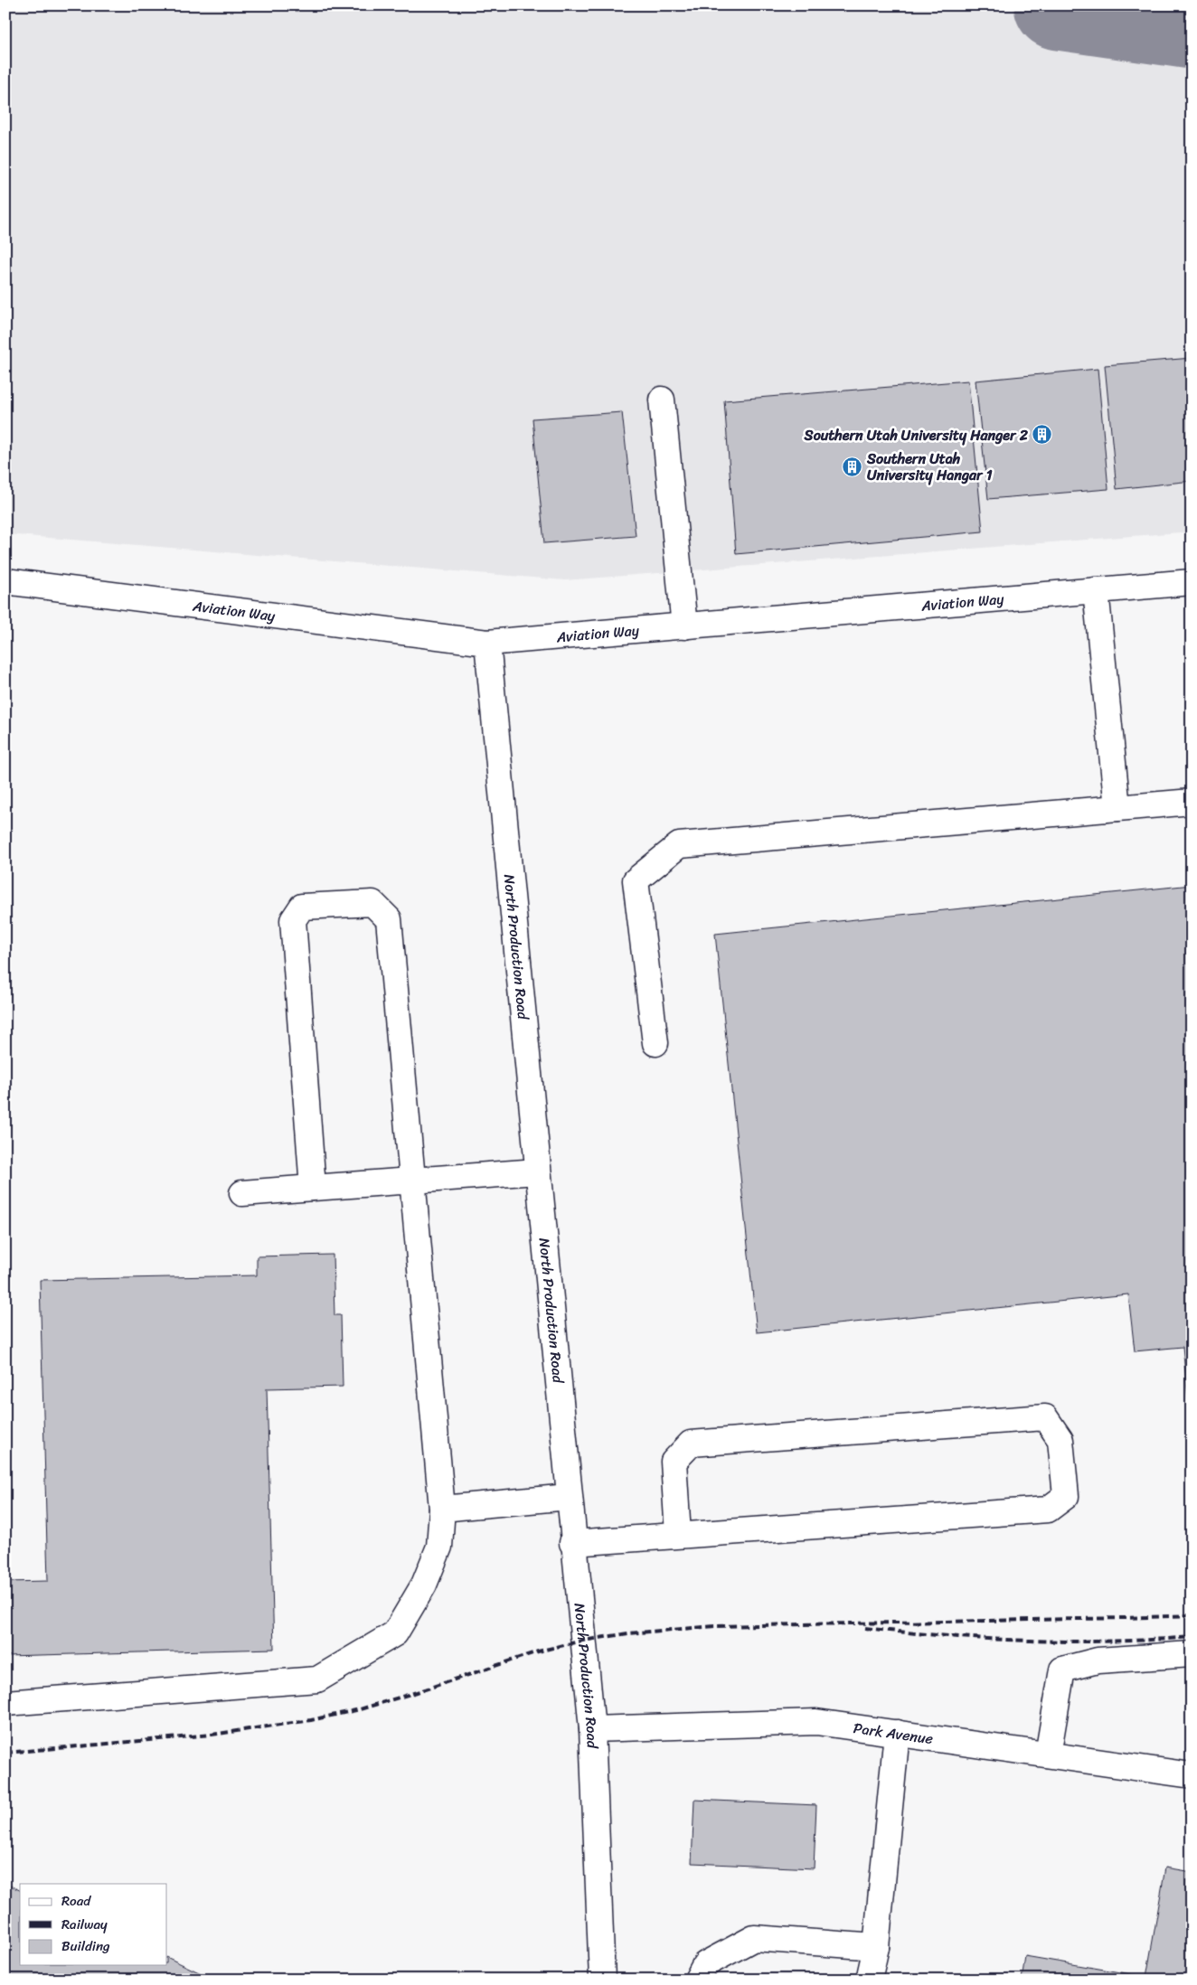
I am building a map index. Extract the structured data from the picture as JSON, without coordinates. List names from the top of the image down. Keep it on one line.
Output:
{"streets":{"street":["Aviation Way","North Production Road","Park Avenue"]},"crossings":[["Aviation Way","North Production Road"],["North Production Road","Park Avenue"]],"places":{"building":["Southern Utah University Hanger 2","Southern Utah University Hangar 1"]},"legend":["Road","Railway","Building"]}
